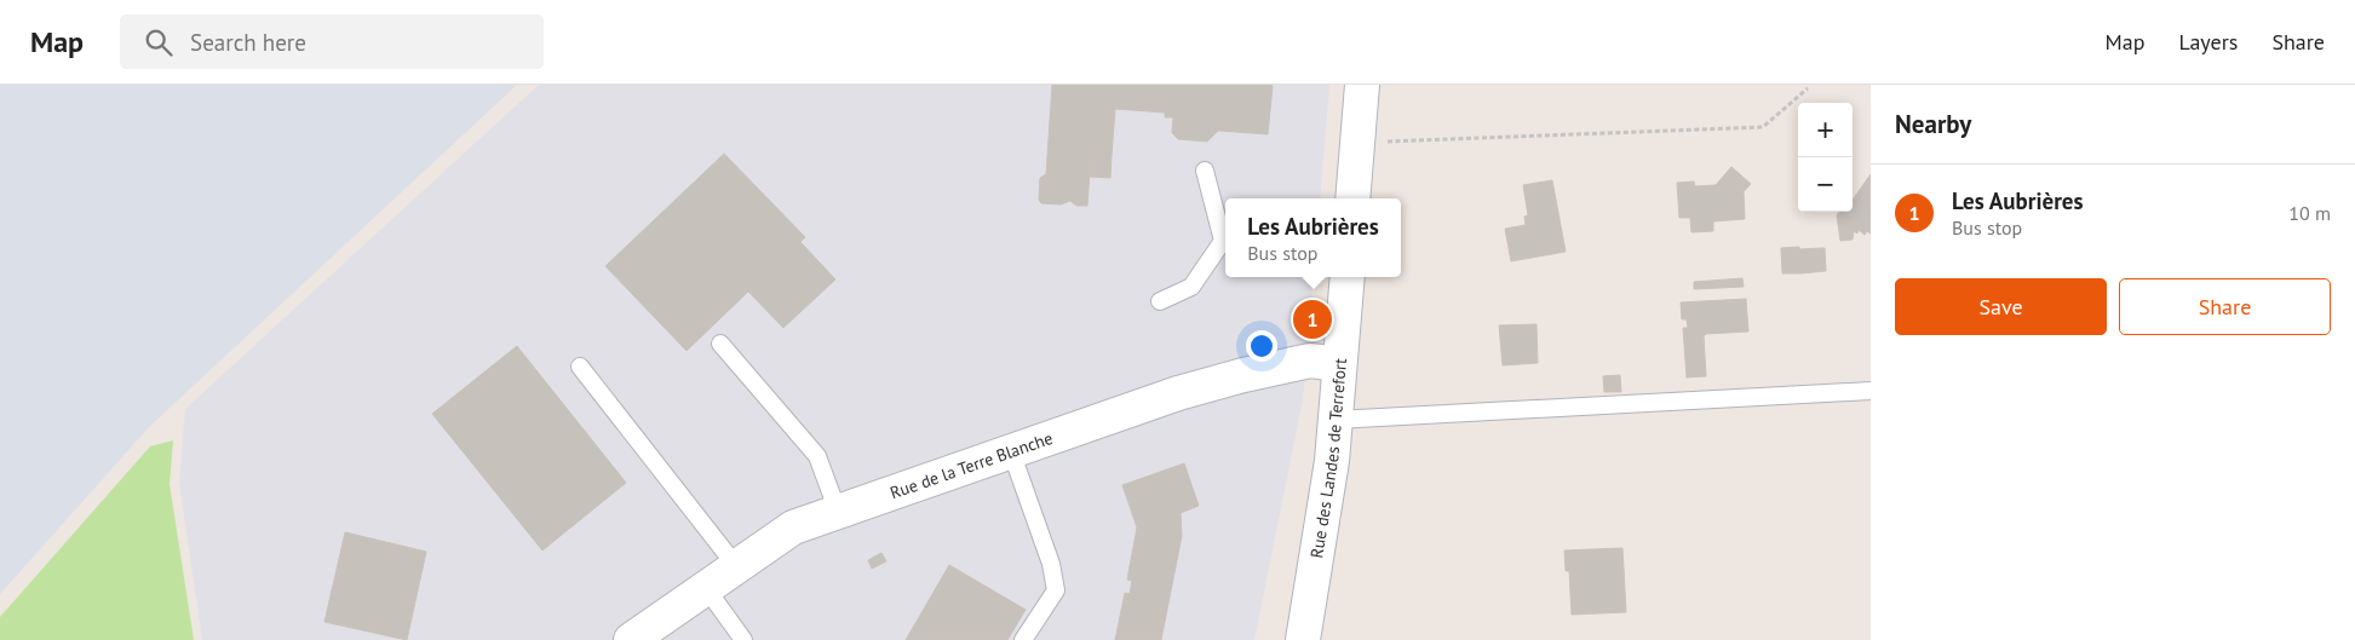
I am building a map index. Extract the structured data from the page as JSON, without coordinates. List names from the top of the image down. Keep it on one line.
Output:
{"streets":{"street":["Rue des Landes de Terrefort","Rue de la Terre Blanche"]},"crossings":[["Rue des Landes de Terrefort","Rue de la Terre Blanche"]],"page":{"header":"Map","search":"Search here","nav":["Map","Layers","Share"],"heading":"Nearby","map_buttons":["+","−"],"list":[{"mark":"1","name":"Les Aubrières","note":"Bus stop","value":"10 m"}],"popup":["Les Aubrières","Bus stop"],"buttons":["Save","Share"],"pins":"1"}}
